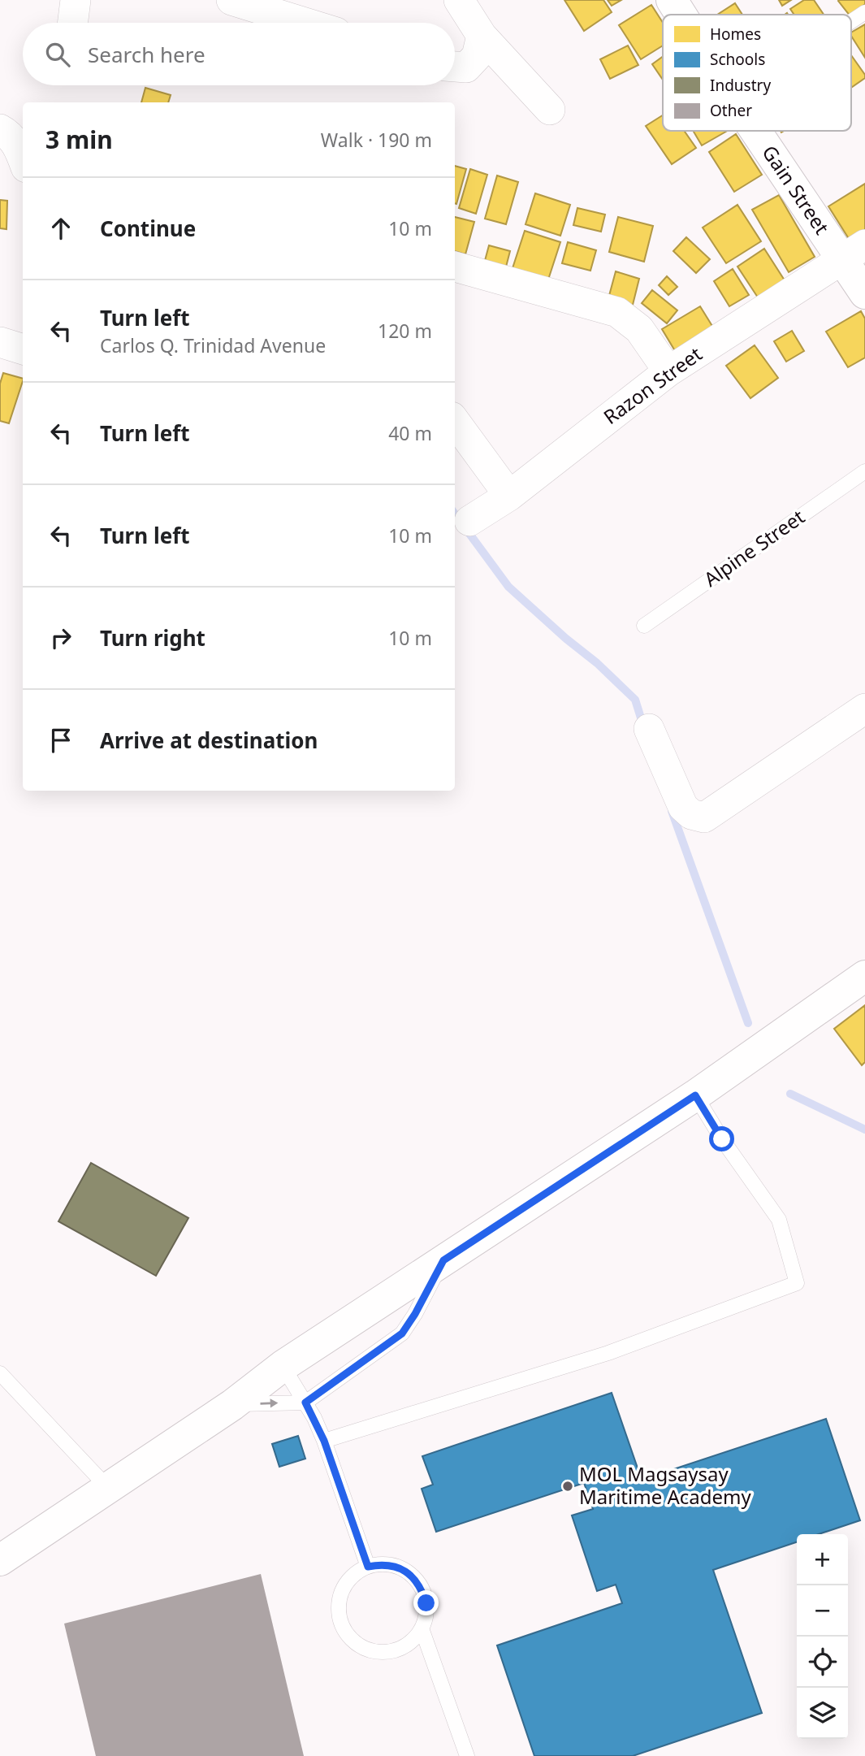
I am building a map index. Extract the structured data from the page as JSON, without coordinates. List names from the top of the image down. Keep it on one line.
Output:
{"streets":{"main road":["Gain Street"],"street":["Razon Street"],"lane":["Alpine Street"]},"crossings":[["Gain Street","Razon Street"]],"places":["MOL Magsaysay Maritime Academy"],"legend":["Homes","Schools","Industry","Other"],"page":{"search":"Search here","heading":["3 min","Walk · 190 m"],"list":[["Continue","10 m"],["Turn left","Carlos Q. Trinidad Avenue","120 m"],["Turn left","40 m"],["Turn left","10 m"],["Turn right","10 m"],"Arrive at destination"],"map_buttons":["+","−"]}}
